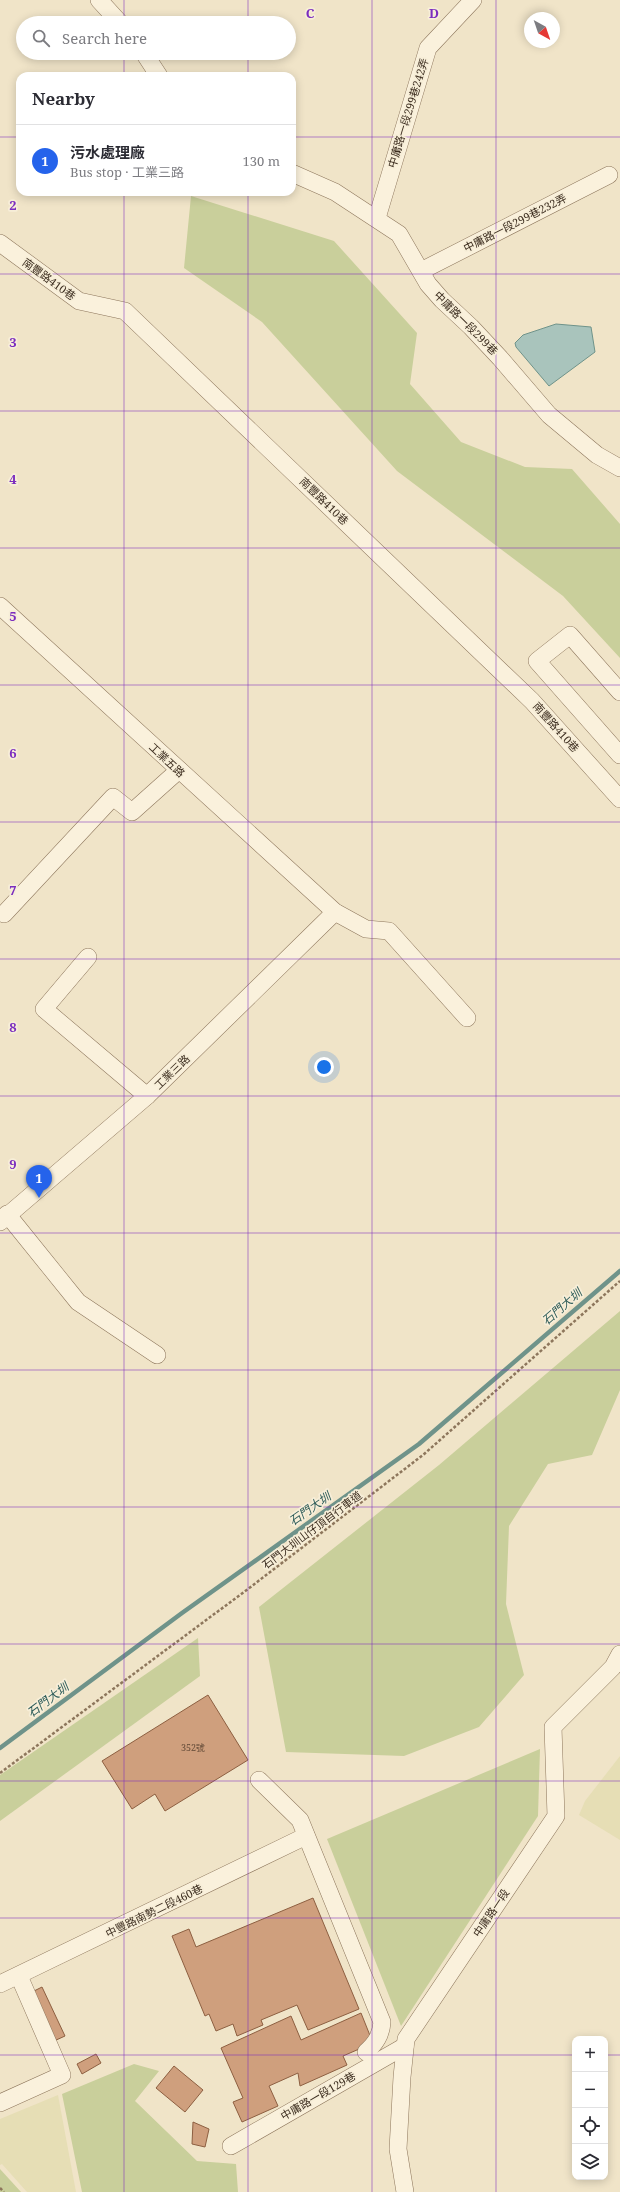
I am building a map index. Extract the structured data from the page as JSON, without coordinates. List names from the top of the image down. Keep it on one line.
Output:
{"streets":{"street":["中庸路一段299巷242弄","中庸路一段299巷232弄","南豐路410巷","中庸路一段299巷","工業五路","工業三路","中豐路南勢二段460巷","中庸路一段","中庸路一段129巷"],"path":["石門大圳山仔頂自行車道"]},"crossings":[["中庸路一段299巷242弄","中庸路一段299巷"],["中庸路一段299巷232弄","中庸路一段299巷"],["工業五路","工業三路"],["中庸路一段","中庸路一段129巷"]],"water":["石門大圳"],"house_numbers":["352號"],"north":"bottom right","page":{"search":"Search here","heading":"Nearby","list":[{"mark":"1","name":"污水處理廠","note":"Bus stop · 工業三路","value":"130 m"}],"pins":"1","map_buttons":["+","−"]},"grid":{"columns":["C","D"],"rows":["2","3","4","5","6","7","8","9"]}}
